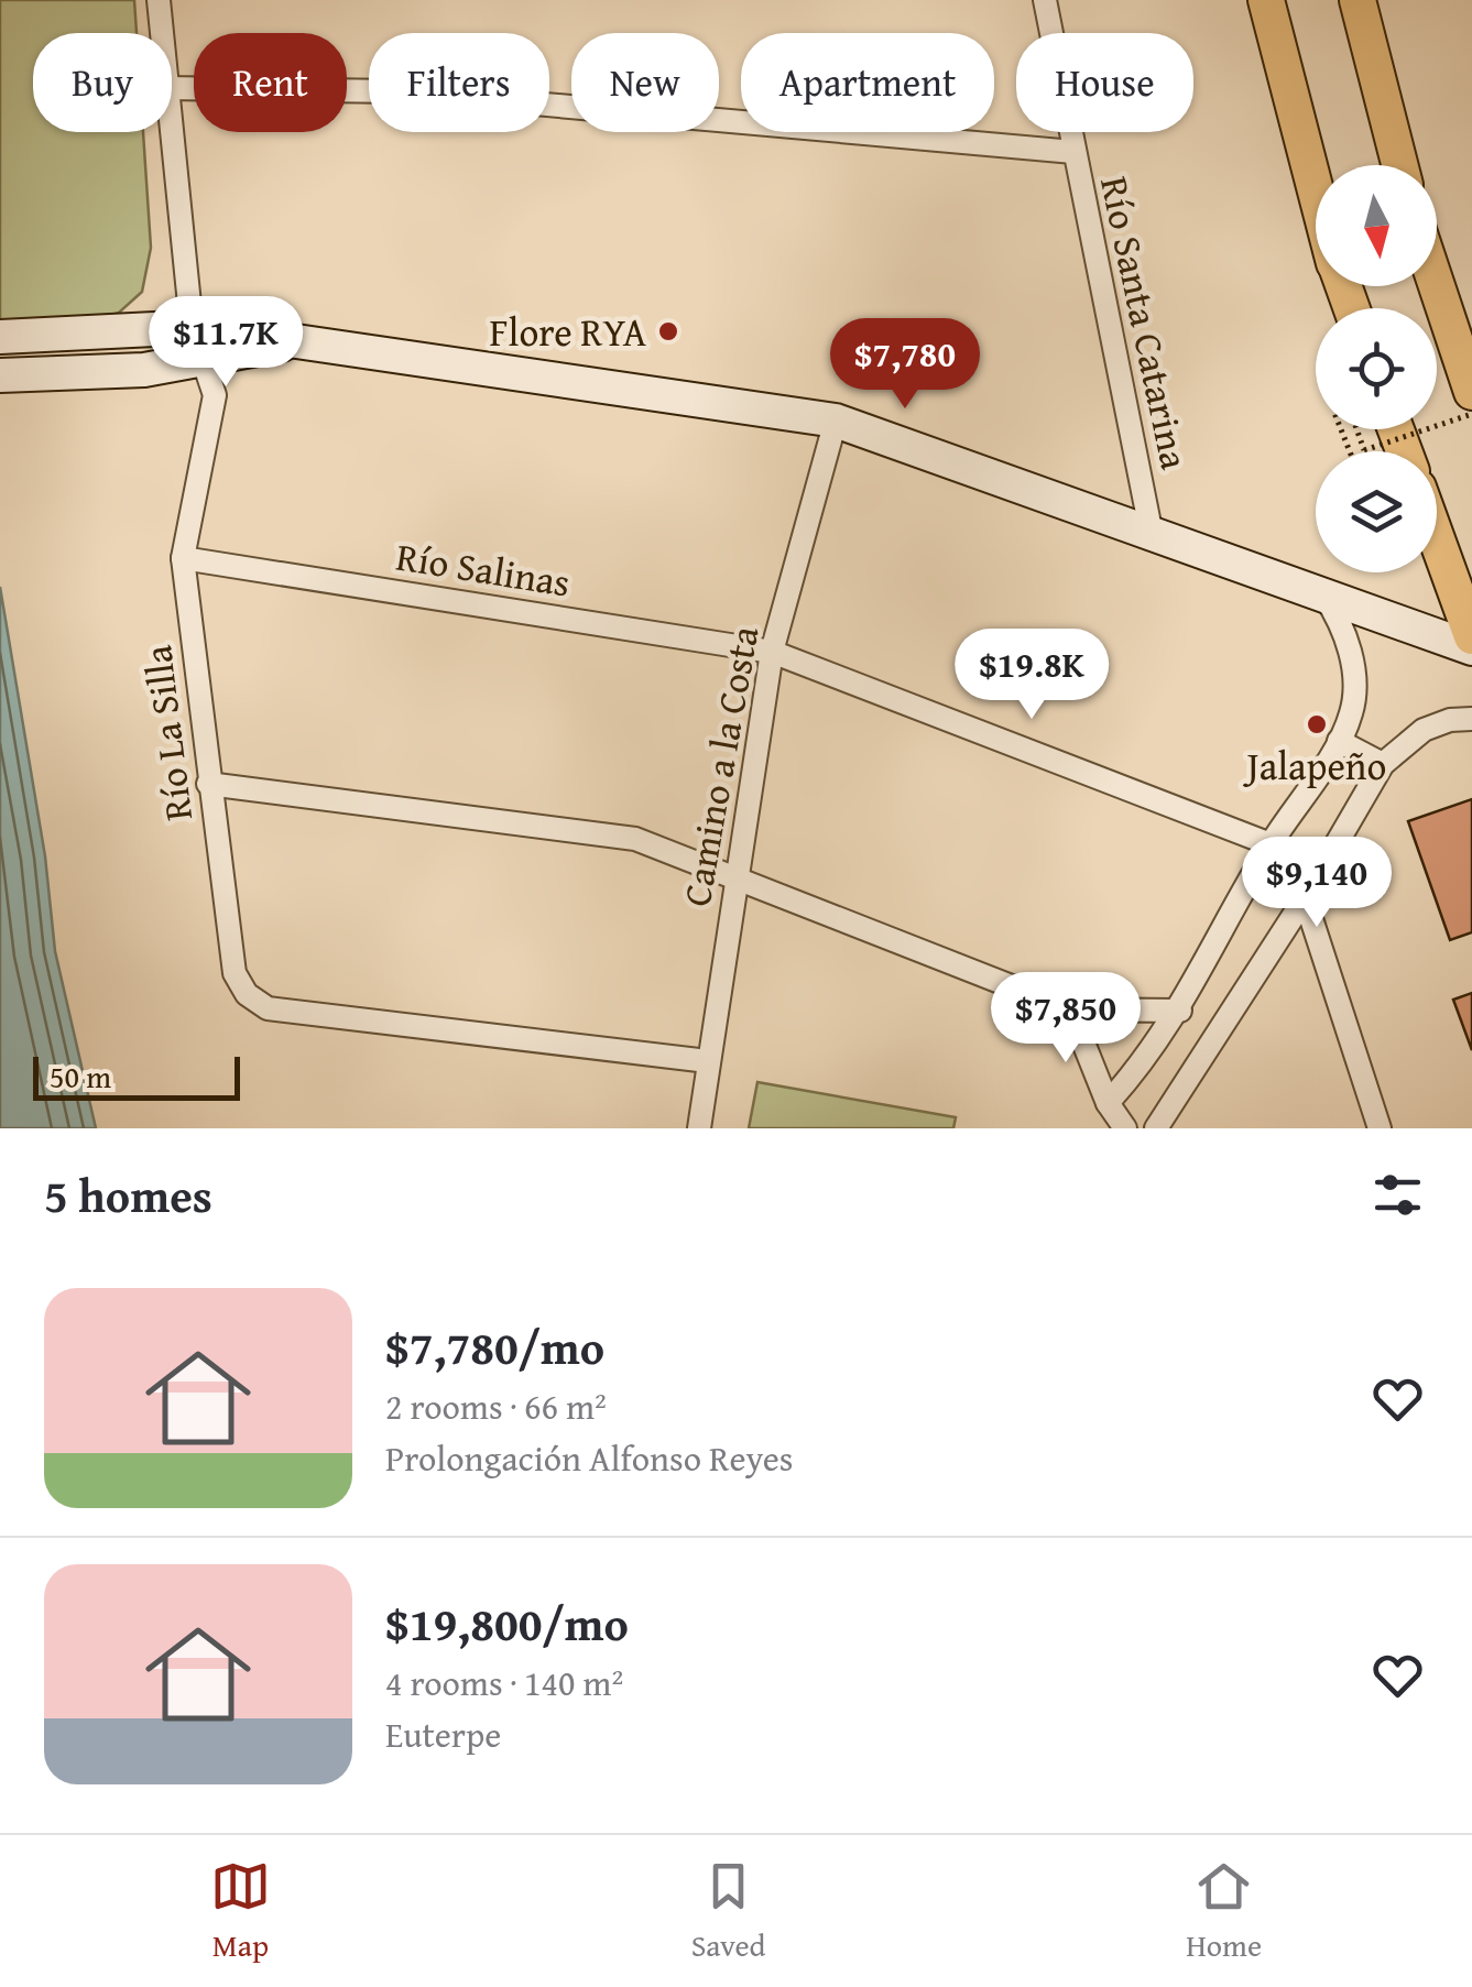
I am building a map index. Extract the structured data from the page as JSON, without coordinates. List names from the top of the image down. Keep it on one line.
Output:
{"streets":{"street":["Río Santa Catarina","Río Salinas","Río La Silla","Camino a la Costa"]},"crossings":[["Río Salinas","Río La Silla"],["Río Salinas","Camino a la Costa"],["Río La Silla","Camino a la Costa"]],"places":["Flore RYA","Jalapeño"],"scale_bar":"50 m","north":"bottom","page":{"chip":["Buy","Rent","Filters","New","Apartment","House"],"price":["$11.7K","$7,780","$19.8K","$9,140","$7,850"],"scale":"50 m","heading":"5 homes","list":[{"name":"$7,780/mo","note":"2 rooms · 66 m² · Prolongación Alfonso Reyes"},{"name":"$19,800/mo","note":"4 rooms · 140 m² · Euterpe"}],"tabs":["Map","Saved","Home"]}}
